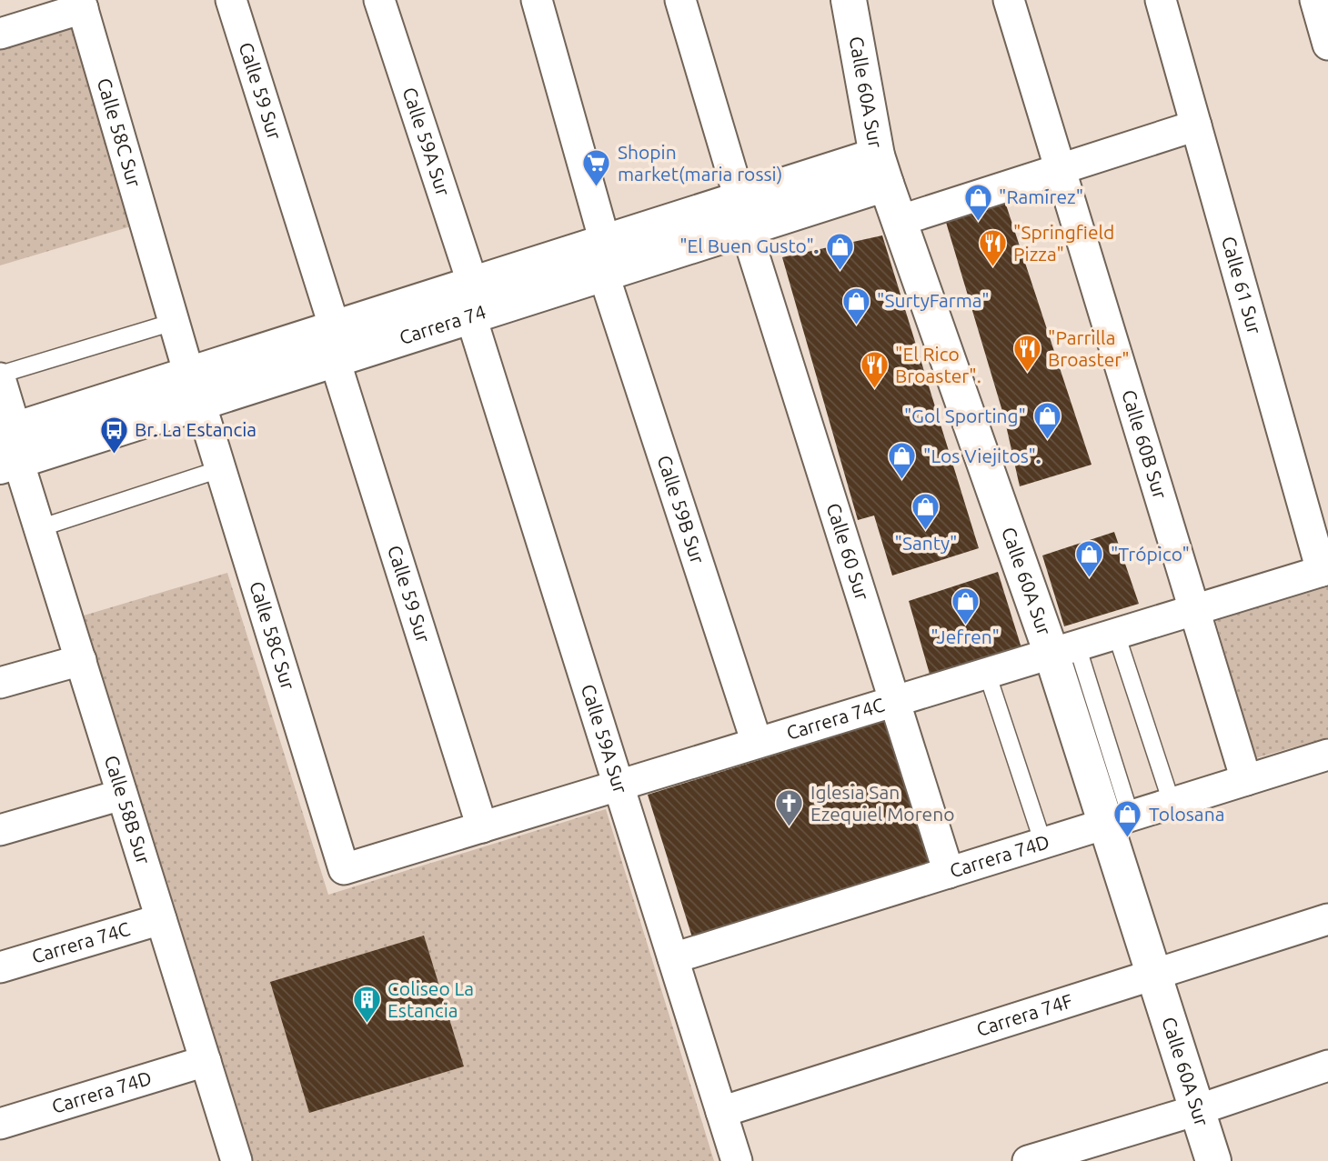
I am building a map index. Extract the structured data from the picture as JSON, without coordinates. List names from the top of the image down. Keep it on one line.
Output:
{"streets":{"street":["Calle 59 Sur","Calle 60A Sur","Calle 58C Sur","Calle 59A Sur","Calle 61 Sur","Carrera 74","Calle 60B Sur","Calle 59B Sur","Calle 60 Sur","Carrera 74C","Calle 58B Sur","Carrera 74D","Carrera 74F"]},"crossings":[["Calle 59 Sur","Carrera 74"],["Calle 59 Sur","Carrera 74C"],["Calle 60A Sur","Carrera 74"],["Calle 60A Sur","Carrera 74C"],["Calle 60A Sur","Carrera 74D"],["Calle 60A Sur","Carrera 74F"],["Calle 58C Sur","Carrera 74"],["Calle 58C Sur","Carrera 74C"],["Calle 59A Sur","Carrera 74"],["Calle 59A Sur","Carrera 74C"],["Calle 59A Sur","Carrera 74D"],["Calle 59A Sur","Carrera 74F"],["Calle 61 Sur","Carrera 74C"],["Carrera 74","Calle 59B Sur"],["Carrera 74","Calle 60 Sur"],["Carrera 74","Calle 58B Sur"],["Calle 60B Sur","Carrera 74C"],["Calle 60B Sur","Carrera 74D"],["Calle 59B Sur","Carrera 74C"],["Calle 60 Sur","Carrera 74C"],["Calle 60 Sur","Carrera 74D"],["Carrera 74C","Calle 58B Sur"],["Calle 58B Sur","Carrera 74D"]],"places":{"supermarket":["Shopin market(maria rossi)"],"shop":["\"Ramirez\"","\"El Buen Gusto\".","\"SurtyFarma\"","\"Gol Sporting\"","\"Los Viejitos\".","\"Santy\"","\"Trópico\"","\"Jefren\"","Tolosana"],"restaurant":["\"Springfield Pizza\"","\"Parrilla Broaster\"","\"El Rico Broaster\"."],"bus stop":["Br. La Estancia"],"church":["Iglesia San Ezequiel Moreno"],"building":["Coliseo La Estancia"]}}
